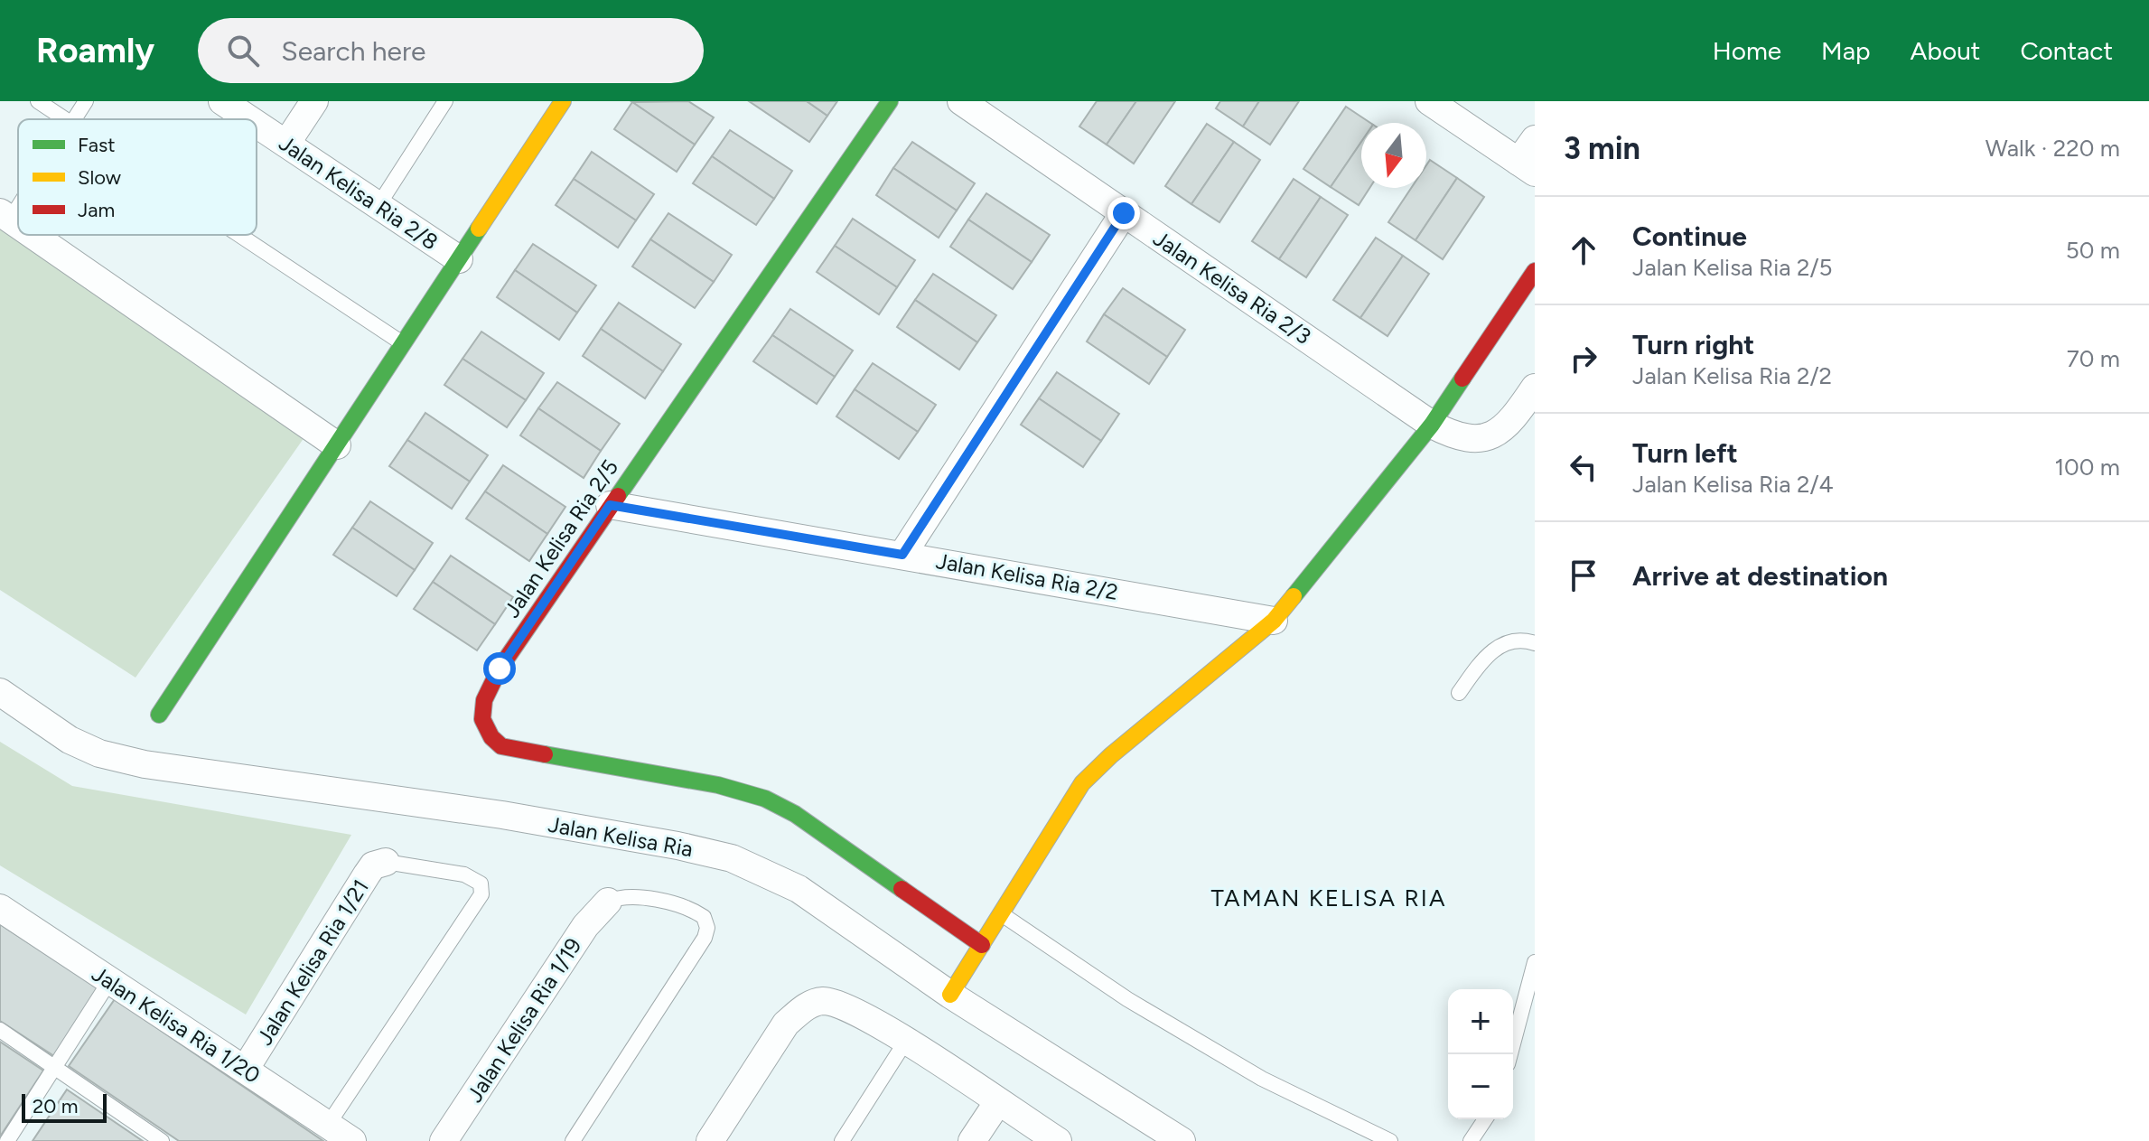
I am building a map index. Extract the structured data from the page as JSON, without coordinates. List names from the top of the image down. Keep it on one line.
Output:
{"streets":{"street":["Jalan Kelisa Ria 2/8","Jalan Kelisa Ria 2/3","Jalan Kelisa Ria 2/5","Jalan Kelisa Ria 2/2","Jalan Kelisa Ria","Jalan Kelisa Ria 1/21","Jalan Kelisa Ria 1/19","Jalan Kelisa Ria 1/20"]},"crossings":[["Jalan Kelisa Ria 2/5","Jalan Kelisa Ria 2/2"],["Jalan Kelisa Ria 1/21","Jalan Kelisa Ria 1/20"]],"districts":["TAMAN KELISA RIA"],"legend":["Fast","Slow","Jam"],"scale_bar":"20 m","north":"bottom","page":{"header":"Roamly","search":"Search here","nav":["Home","Map","About","Contact"],"heading":["3 min","Walk · 220 m"],"list":[["Continue","Jalan Kelisa Ria 2/5","50 m"],["Turn right","Jalan Kelisa Ria 2/2","70 m"],["Turn left","Jalan Kelisa Ria 2/4","100 m"],"Arrive at destination"],"map_buttons":["+","−"],"scale":"20 m"}}
